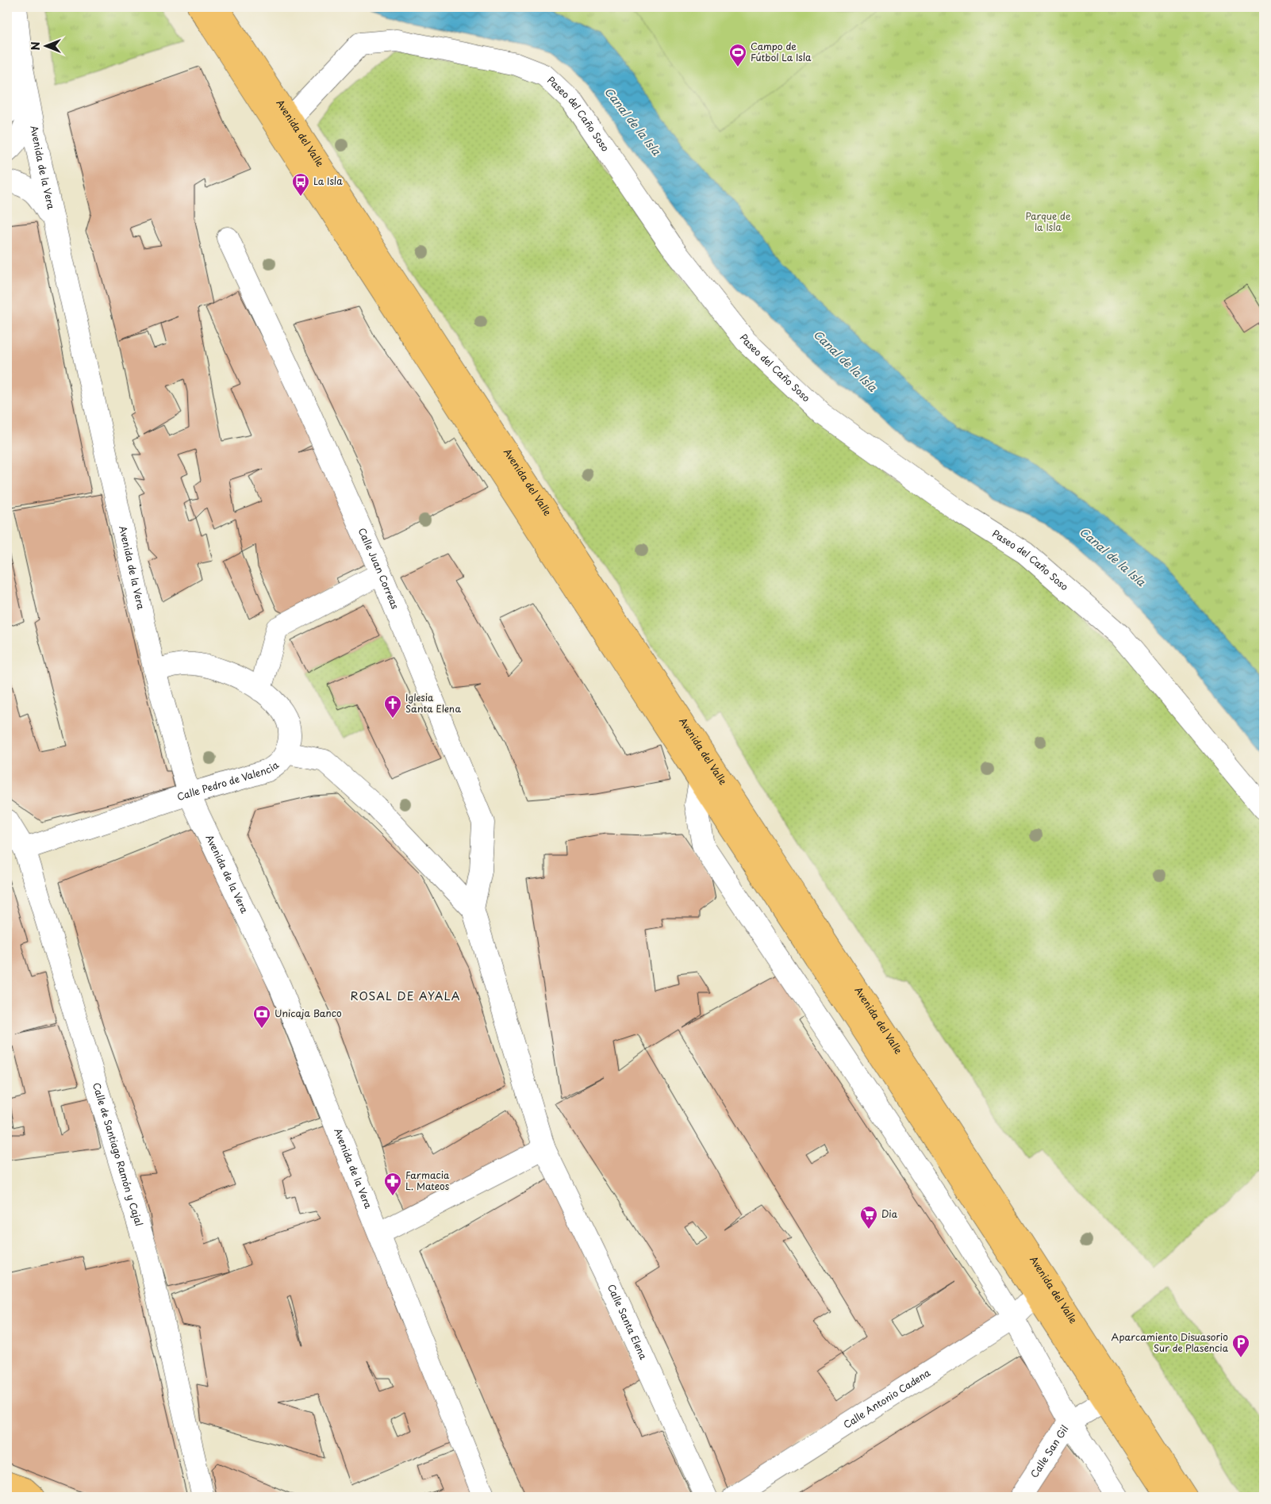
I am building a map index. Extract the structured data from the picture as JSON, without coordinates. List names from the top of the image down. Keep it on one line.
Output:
{"streets":{"main road":["Avenida del Valle"],"street":["Paseo del Caño Soso","Avenida de la Vera","Calle Juan Correas","Calle Pedro de Valencia","Calle de Santiago Ramón y Cajal","Calle Santa Elena","Calle Antonio Cadena","Calle San Gil"]},"crossings":[["Paseo del Caño Soso","Avenida del Valle"],["Avenida del Valle","Calle Antonio Cadena"],["Avenida del Valle","Calle San Gil"],["Avenida de la Vera","Calle Pedro de Valencia"],["Calle Juan Correas","Calle Santa Elena"],["Calle Pedro de Valencia","Calle de Santiago Ramón y Cajal"]],"districts":["ROSAL DE AYALA"],"water":["Canal de la Isla"],"parks":["Parque de la Isla"],"places":{"sports":["Campo de Fútbol La Isla"],"bus stop":["La Isla"],"church":["Iglesia Santa Elena"],"bank":["Unicaja Banco"],"pharmacy":["Farmacia L. Mateos"],"supermarket":["Dia"],"parking":["Aparcamiento Disuasorio Sur de Plasencia"]},"north":"left"}
